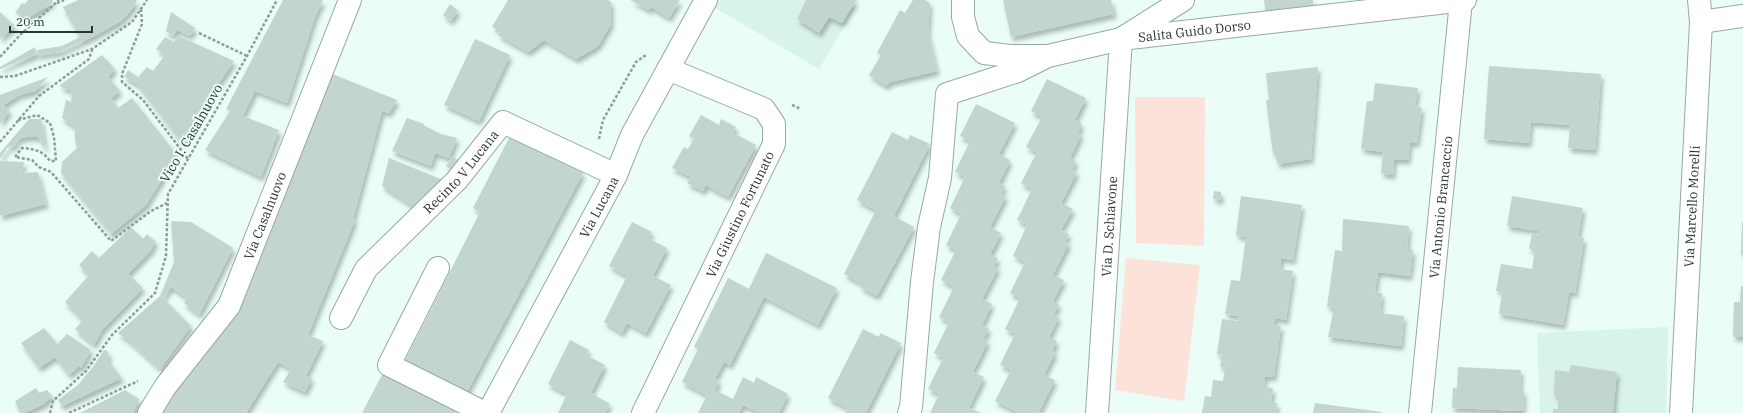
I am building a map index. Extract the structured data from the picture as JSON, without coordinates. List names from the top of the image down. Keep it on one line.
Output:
{"streets":{"street":["Salita Guido Dorso","Recinto V Lucana","Via Marcello Morelli","Via Lucana","Via Antonio Brancaccio","Via Giustino Fortunato","Via Casalnuovo","Via D. Schiavone"],"path":["Vico I. Casalnuovo"]},"crossings":[["Salita Guido Dorso","Via Antonio Brancaccio"],["Salita Guido Dorso","Via D. Schiavone"],["Recinto V Lucana","Via Lucana"],["Via Lucana","Via Giustino Fortunato"]],"scale_bar":"20 m"}
